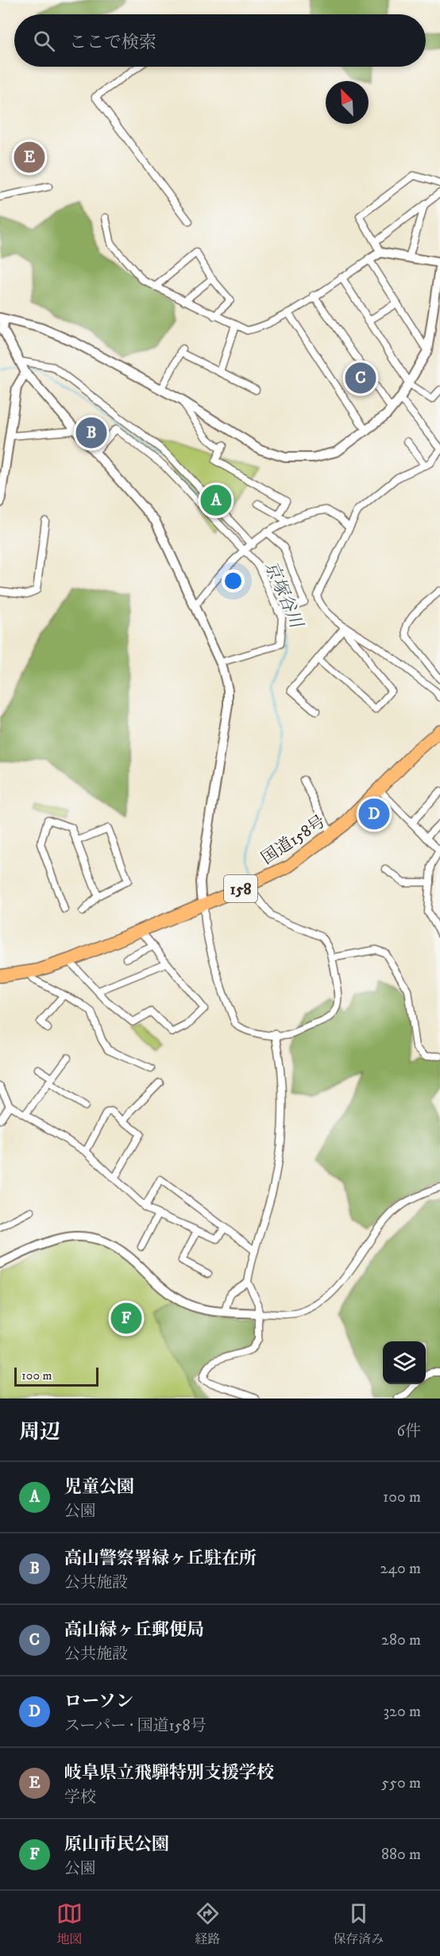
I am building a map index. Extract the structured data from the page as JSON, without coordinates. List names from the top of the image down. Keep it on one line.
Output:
{"streets":{"highway":["国道158号","158"]},"water":["京塚谷川"],"scale_bar":"100 m","north":"top left","page":{"search":"ここで検索","pins":["E","C","B","A","D","F"],"scale":"100 m","heading":["周辺","6件"],"list":[{"mark":"A","name":"児童公園","note":"公園","value":"100 m"},{"mark":"B","name":"高山警察署緑ヶ丘駐在所","note":"公共施設","value":"240 m"},{"mark":"C","name":"高山緑ヶ丘郵便局","note":"公共施設","value":"280 m"},{"mark":"D","name":"ローソン","note":"スーパー · 国道158号","value":"320 m"},{"mark":"E","name":"岐阜県立飛騨特別支援学校","note":"学校","value":"550 m"},{"mark":"F","name":"原山市民公園","note":"公園","value":"880 m"}],"nav":["地図","経路","保存済み"]}}
